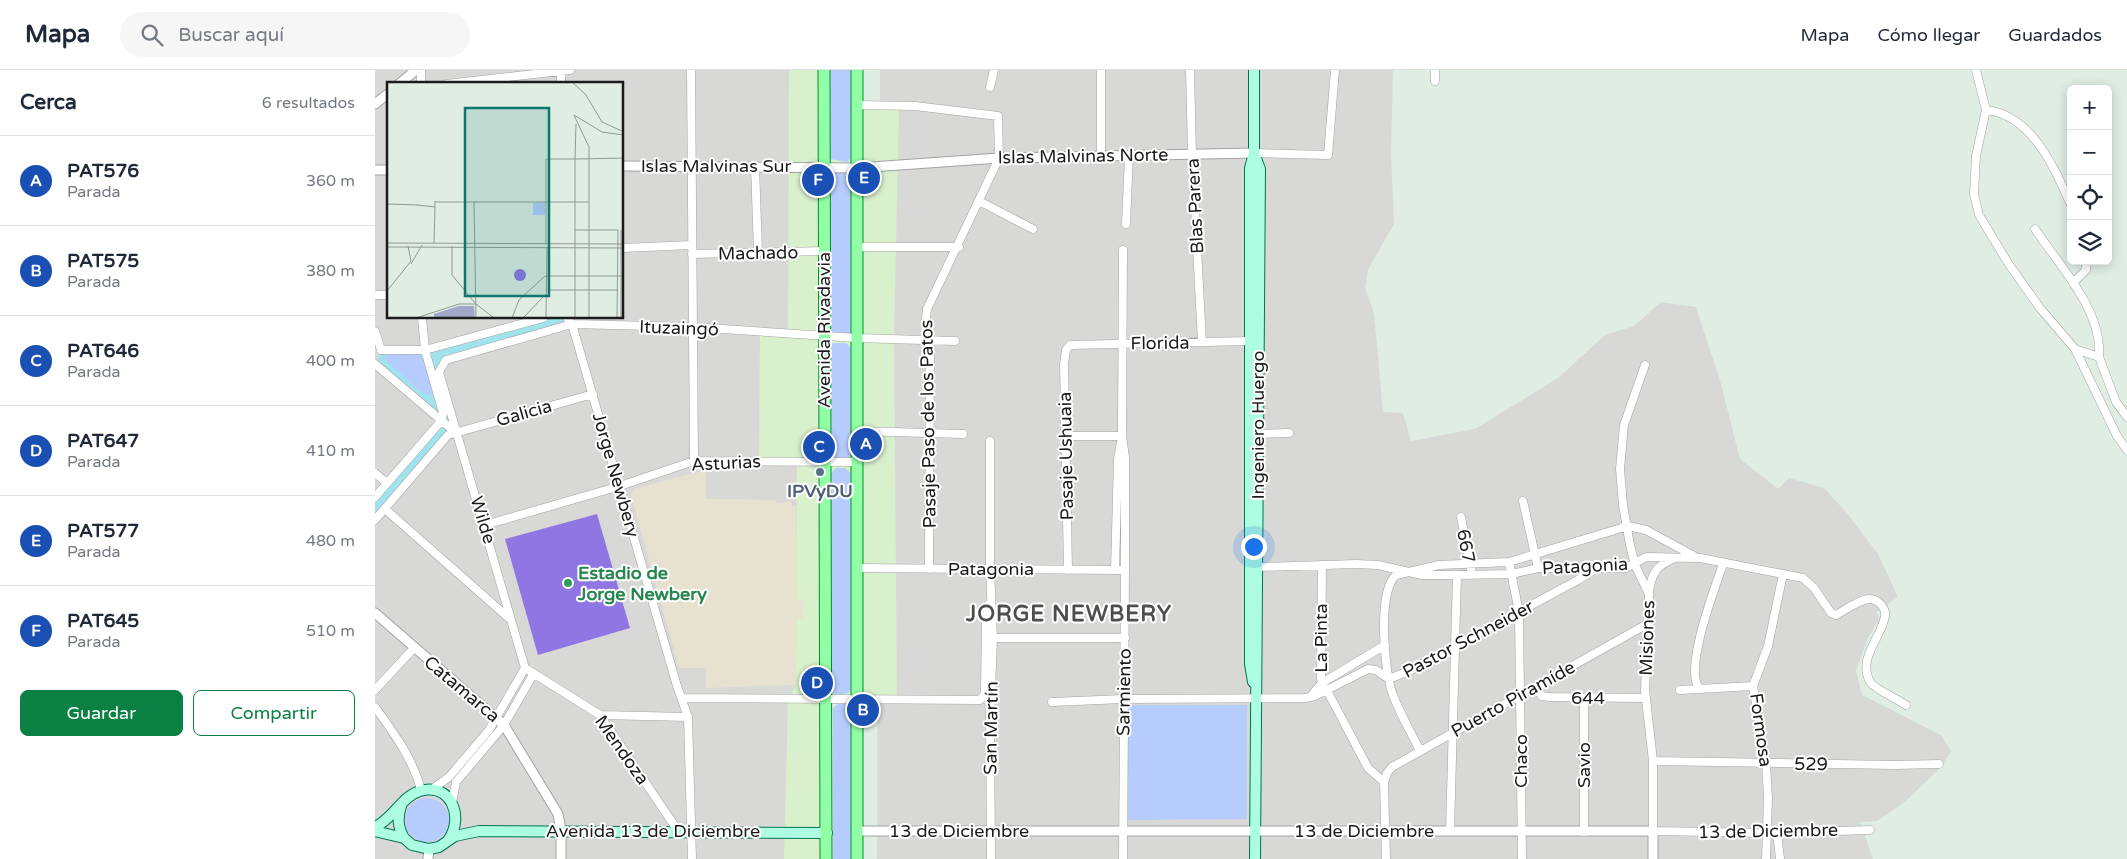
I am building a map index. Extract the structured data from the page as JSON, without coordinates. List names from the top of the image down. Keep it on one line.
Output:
{"streets":{"main road":["Avenida Rivadavia","Ingeniero Huergo","Avenida 13 de Diciembre"],"street":["Islas Malvinas Norte","Islas Malvinas Sur","Blas Parera","Machado","Ituzaingó","Florida","Galicia","Pasaje Paso de los Patos","Pasaje Ushuaia","Asturias","Jorge Newbery","Wilde","667","Patagonia","La Pinta","Misiones","Pastor Schneider","Catamarca","Sarmiento","644","Puerto Piramíde","San Martín","Formosa","Mendoza","Chaco","529","Savio","13 de Diciembre"]},"crossings":[["Islas Malvinas Norte","Islas Malvinas Sur"],["Islas Malvinas Norte","Blas Parera"],["Islas Malvinas Norte","Avenida Rivadavia"],["Islas Malvinas Norte","Pasaje Paso de los Patos"],["Islas Malvinas Norte","Ingeniero Huergo"],["Islas Malvinas Sur","Avenida Rivadavia"],["Blas Parera","Florida"],["Machado","Avenida Rivadavia"],["Ituzaingó","Avenida Rivadavia"],["Ituzaingó","Jorge Newbery"],["Ituzaingó","Wilde"],["Avenida Rivadavia","Pasaje Paso de los Patos"],["Avenida Rivadavia","Asturias"],["Avenida Rivadavia","Patagonia"],["Avenida Rivadavia","San Martín"],["Avenida Rivadavia","Avenida 13 de Diciembre"],["Avenida Rivadavia","13 de Diciembre"],["Florida","Ingeniero Huergo"],["Florida","Pasaje Ushuaia"],["Florida","Sarmiento"],["Galicia","Jorge Newbery"],["Galicia","Wilde"],["Pasaje Paso de los Patos","Patagonia"],["Ingeniero Huergo","Patagonia"],["Ingeniero Huergo","Pastor Schneider"],["Ingeniero Huergo","13 de Diciembre"],["Pasaje Ushuaia","Patagonia"],["Asturias","Jorge Newbery"],["Asturias","Wilde"],["Jorge Newbery","Avenida 13 de Diciembre"],["Wilde","Mendoza"],["667","Patagonia"],["Patagonia","La Pinta"],["Patagonia","Misiones"],["Patagonia","Pastor Schneider"],["Patagonia","Sarmiento"],["Patagonia","San Martín"],["Patagonia","Formosa"],["Patagonia","Chaco"],["La Pinta","Pastor Schneider"],["La Pinta","Puerto Piramíde"],["Misiones","644"],["Misiones","Puerto Piramíde"],["Misiones","529"],["Misiones","13 de Diciembre"],["Pastor Schneider","Sarmiento"],["Pastor Schneider","Chaco"],["Catamarca","Avenida 13 de Diciembre"],["Sarmiento","13 de Diciembre"],["644","Puerto Piramíde"],["644","Savio"],["Puerto Piramíde","Chaco"],["San Martín","13 de Diciembre"],["Formosa","529"],["Formosa","13 de Diciembre"],["Mendoza","Avenida 13 de Diciembre"],["Chaco","13 de Diciembre"],["Savio","13 de Diciembre"]],"districts":["JORGE NEWBERY"],"places":["IPVyDU","Estadio de Jorge Newbery"],"page":{"header":"Mapa","search":"Buscar aquí","nav":["Mapa","Cómo llegar","Guardados"],"heading":["Cerca","6 resultados"],"map_buttons":["+","−"],"list":[{"mark":"A","name":"PAT576","note":"Parada","value":"360 m"},{"mark":"B","name":"PAT575","note":"Parada","value":"380 m"},{"mark":"C","name":"PAT646","note":"Parada","value":"400 m"},{"mark":"D","name":"PAT647","note":"Parada","value":"410 m"},{"mark":"E","name":"PAT577","note":"Parada","value":"480 m"},{"mark":"F","name":"PAT645","note":"Parada","value":"510 m"}],"pins":["E","F","A","C","D","B"],"buttons":["Guardar","Compartir"]}}
